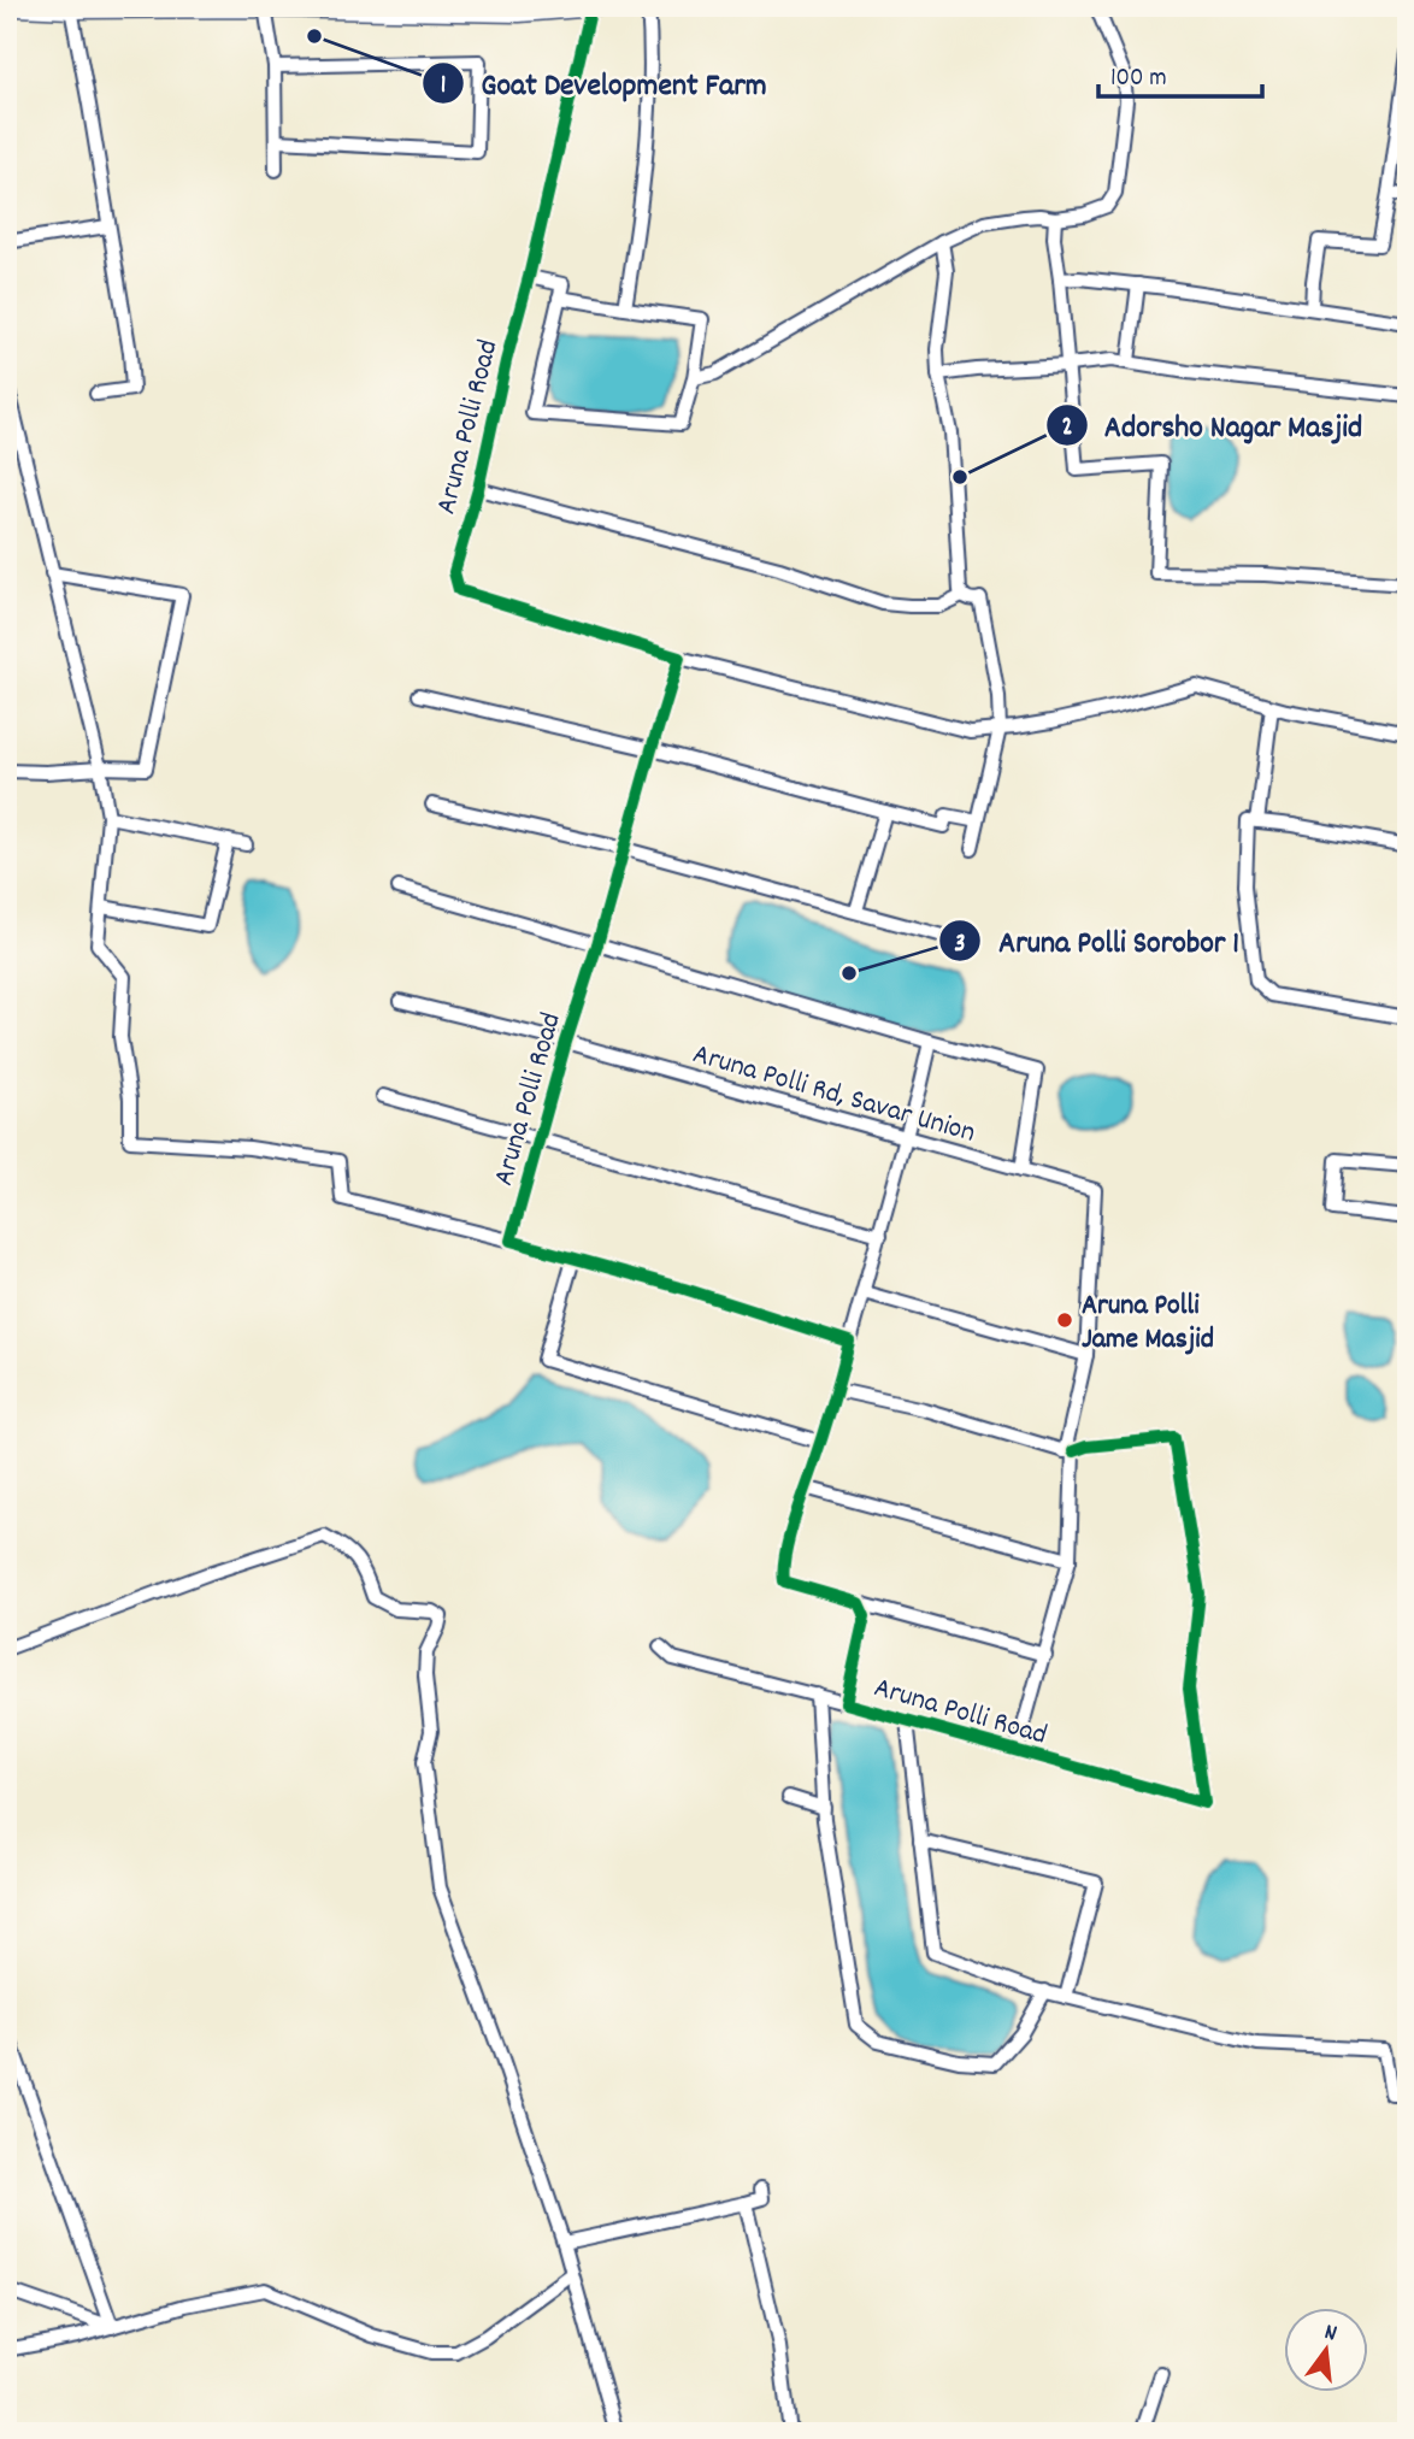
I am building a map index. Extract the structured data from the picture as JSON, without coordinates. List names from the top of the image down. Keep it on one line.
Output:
{"streets":{"street":["Aruna Polli Road","Aruna Polli Rd, Savar Union"]},"crossings":[["Aruna Polli Road","Aruna Polli Rd, Savar Union"]],"places":["Goat Development Farm","Adorsho Nagar Masjid","Aruna Polli Sorobor 1","Aruna Polli Jame Masjid"],"scale_bar":"100 m","north":"top"}
